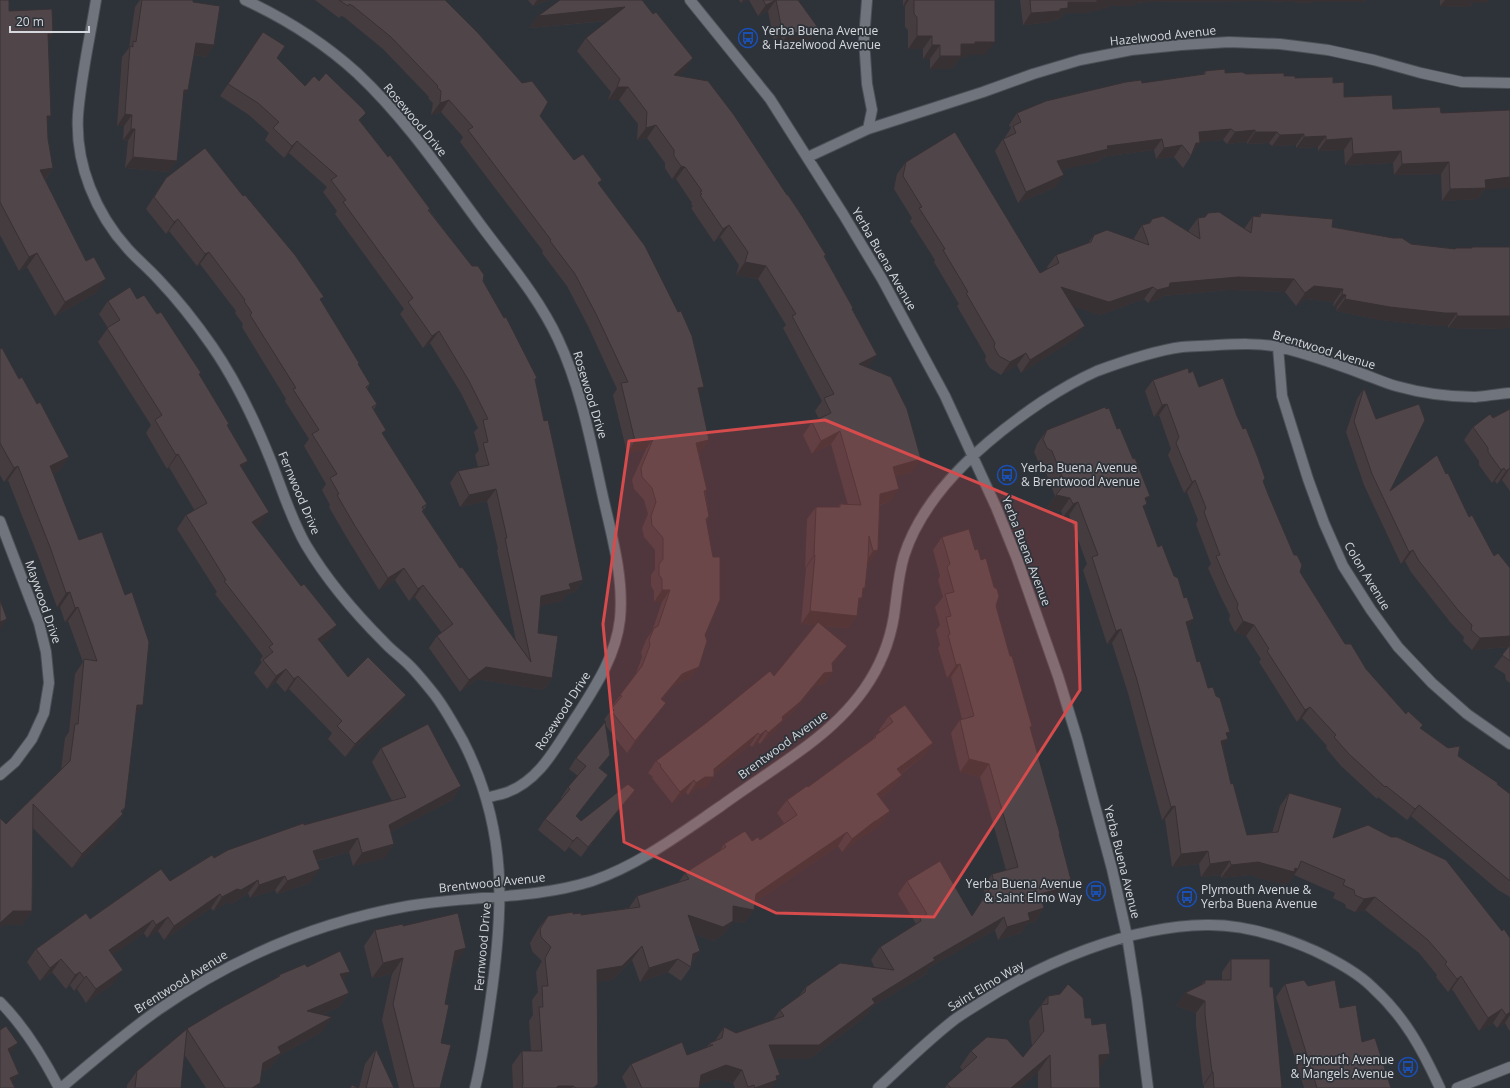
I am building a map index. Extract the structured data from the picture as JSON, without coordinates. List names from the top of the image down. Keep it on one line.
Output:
{"streets":{"street":["Hazelwood Avenue","Rosewood Drive","Yerba Buena Avenue","Brentwood Avenue","Fernwood Drive","Colon Avenue","Maywood Drive","Saint Elmo Way"]},"crossings":[["Hazelwood Avenue","Yerba Buena Avenue"],["Rosewood Drive","Fernwood Drive"],["Yerba Buena Avenue","Brentwood Avenue"],["Yerba Buena Avenue","Saint Elmo Way"],["Brentwood Avenue","Fernwood Drive"],["Brentwood Avenue","Colon Avenue"]],"places":{"bus stop":["Yerba Buena Avenue & Hazelwood Avenue","Yerba Buena Avenue & Brentwood Avenue","Yerba Buena Avenue & Saint Elmo Way","Plymouth Avenue & Yerba Buena Avenue","Plymouth Avenue & Mangels Avenue"]},"scale_bar":"20 m"}
